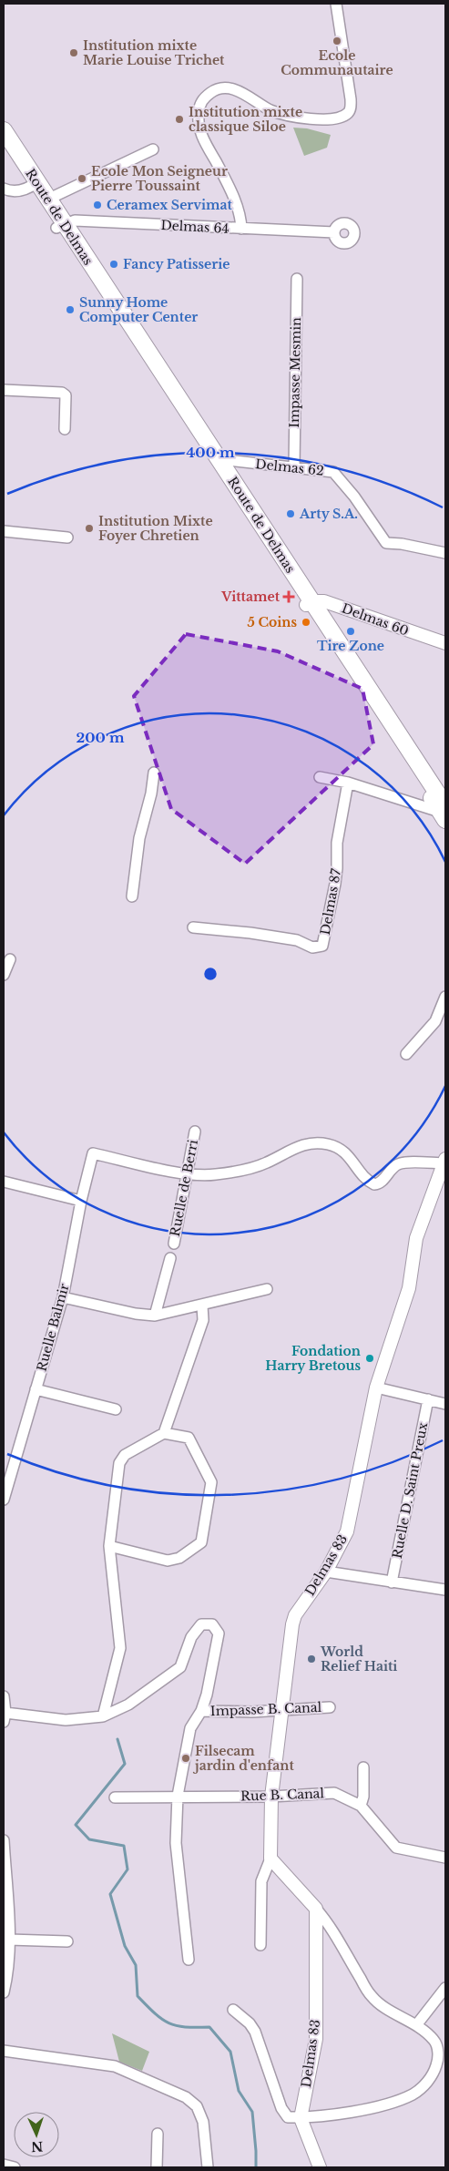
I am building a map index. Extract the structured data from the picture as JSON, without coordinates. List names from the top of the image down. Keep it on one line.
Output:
{"streets":{"main road":["Route de Delmas"],"street":["Delmas 64","Impasse Mesmin","Delmas 62","Delmas 60","Delmas 87","Ruelle de Berri","Ruelle Balmir","Ruelle D. Saint Preux","Delmas 83","Impasse B. Canal","Rue B. Canal"]},"crossings":[["Route de Delmas","Delmas 64"],["Route de Delmas","Delmas 62"],["Route de Delmas","Delmas 60"],["Impasse Mesmin","Delmas 62"],["Ruelle de Berri","Ruelle Balmir"],["Delmas 83","Impasse B. Canal"],["Delmas 83","Rue B. Canal"]],"places":{"other":["Ecole Communautaire","Institution mixte Marie Louise Trichet","Institution mixte classique Siloe","Ecole Mon Seigneur Pierre Toussaint","Ceramex Servimat","Fancy Patisserie","Sunny Home Computer Center","Arty S.A.","Institution Mixte Foyer Chretien","5 Coins","Tire Zone","Fondation Harry Bretous","World Relief Haiti","Filsecam jardin d'enfant"],"health":["Vittamet"]},"north":"bottom","rings":["400 m","200 m"]}
